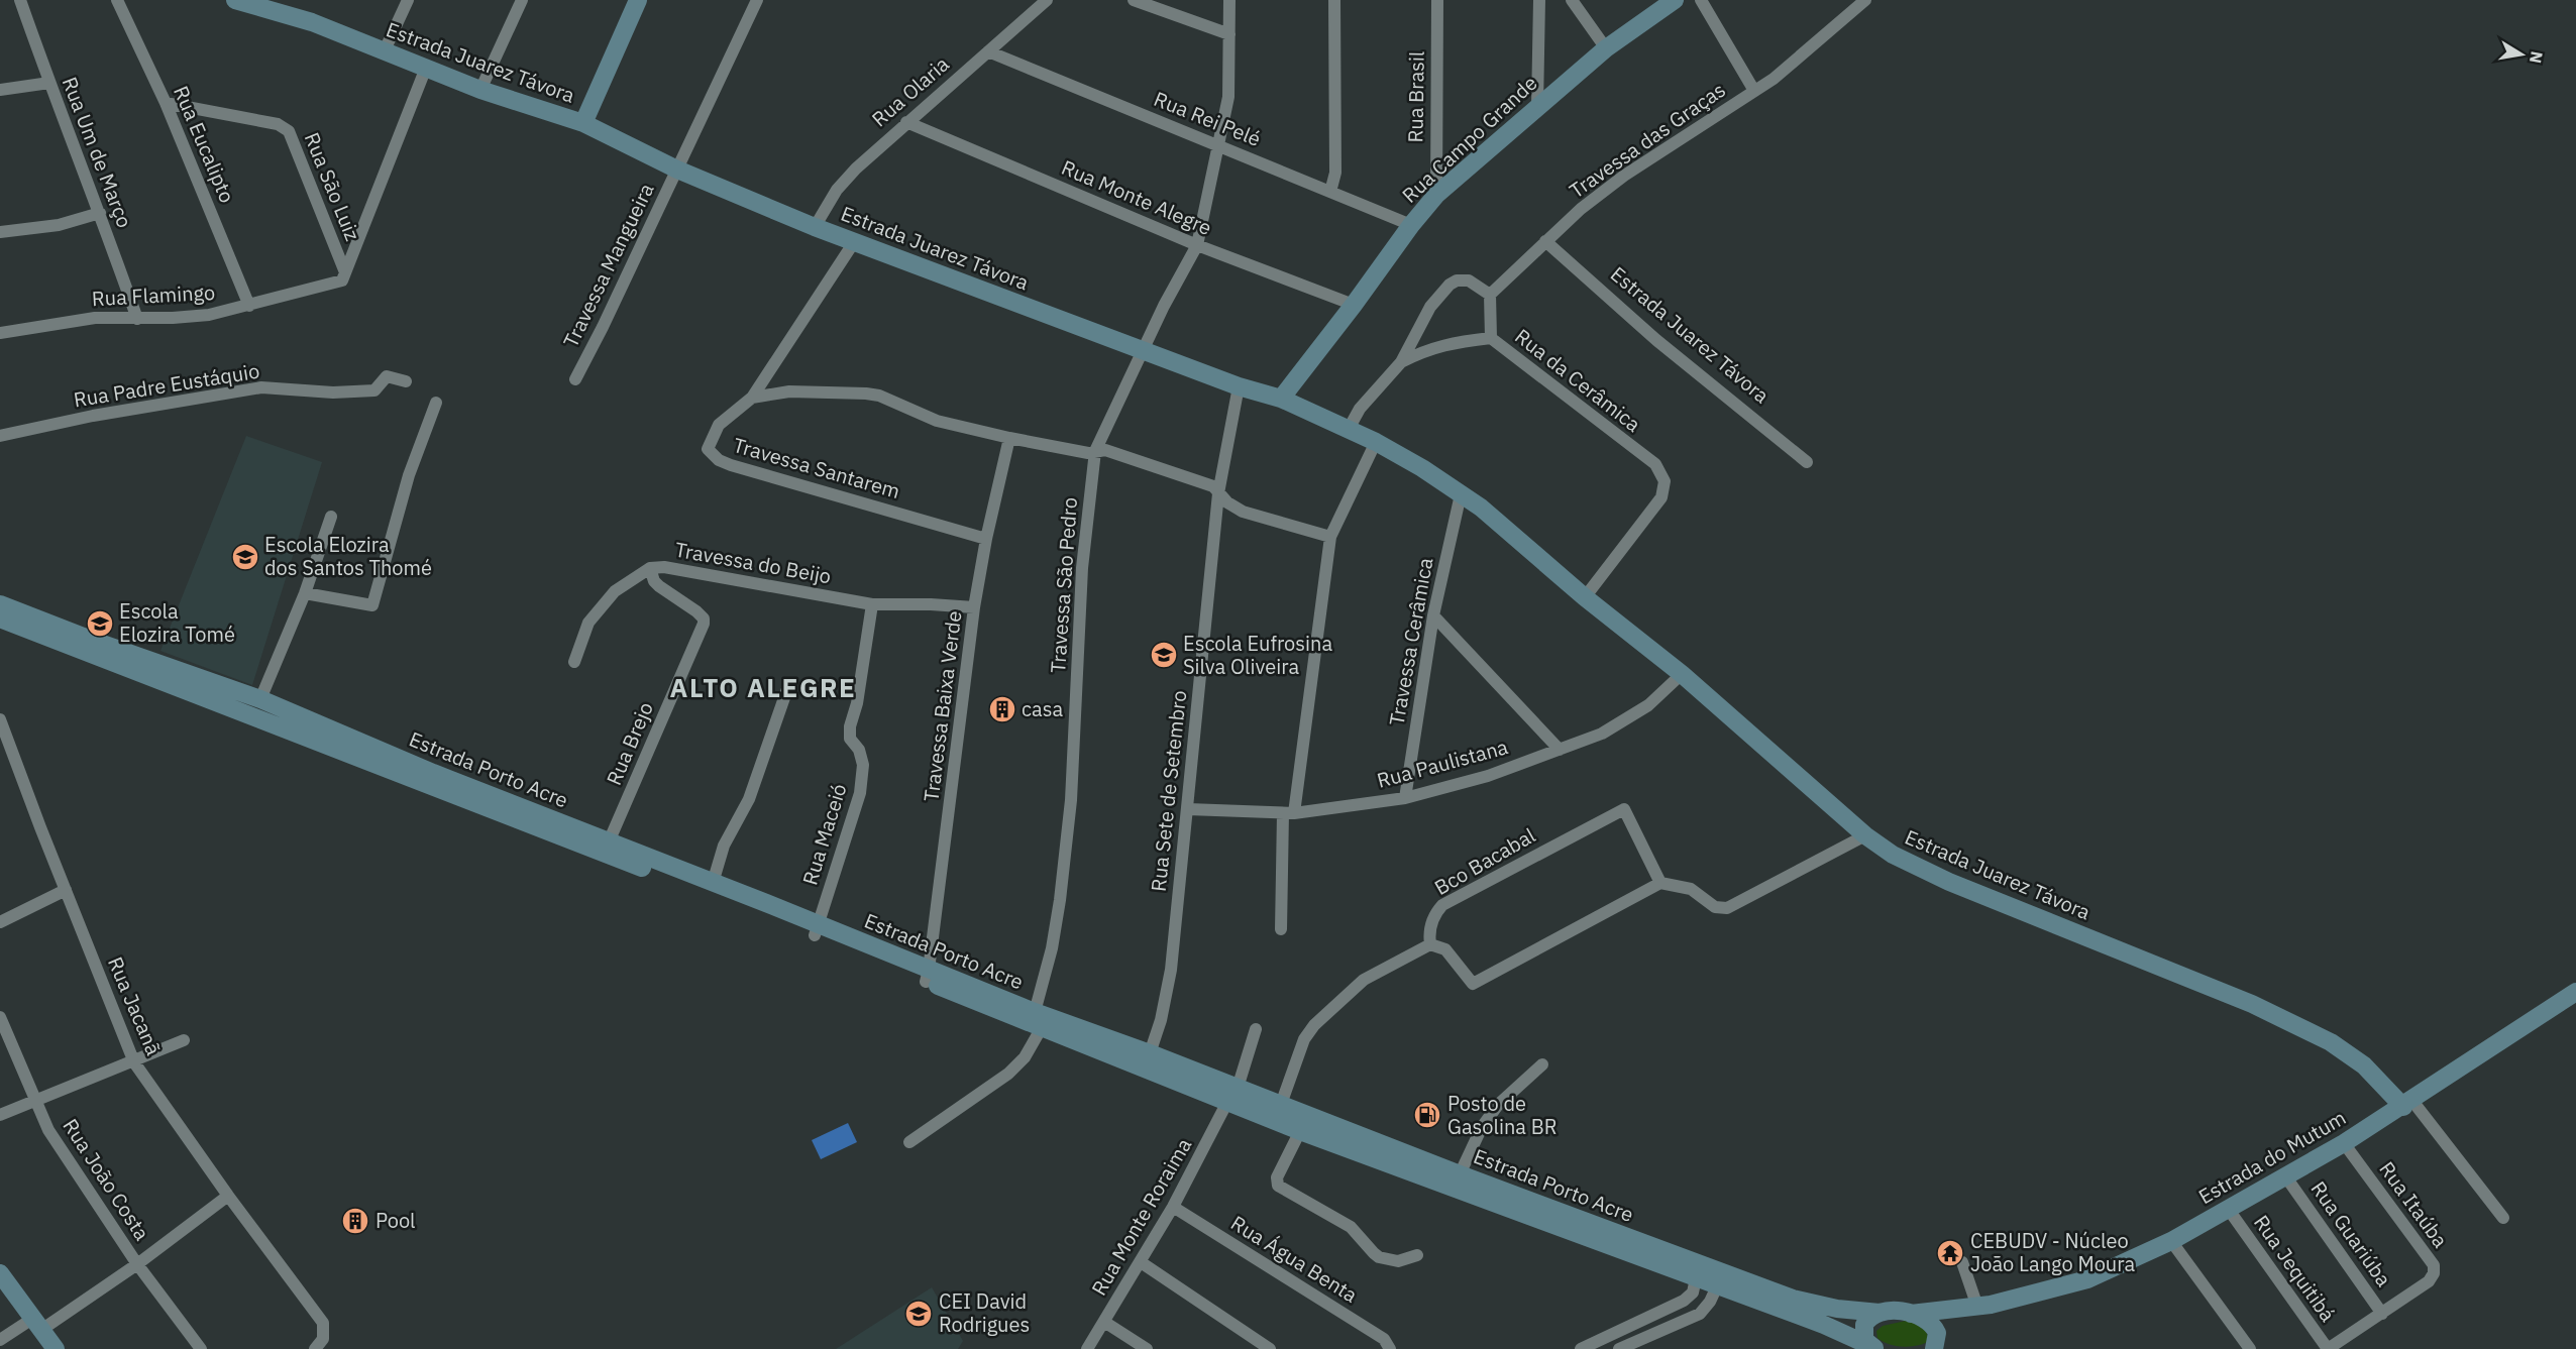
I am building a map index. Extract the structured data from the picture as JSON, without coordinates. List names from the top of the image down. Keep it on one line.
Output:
{"streets":{"street":["Estrada Juarez Távora","Rua Olaria","Rua Brasil","Rua Rei Pelé","Rua Campo Grande","Travessa das Graças","Rua Eucalipto","Rua Um de Março","Rua São Luiz","Rua Monte Alegre","Travessa Mangueira","Rua Flamingo","Rua da Cerâmica","Rua Padre Eustáquio","Travessa Santarem","Travessa do Beijo","Travessa São Pedro","Travessa Cerâmica","Travessa Baixa Verde","Rua Brejo","Rua Paulistana","Estrada Porto Acre","Rua Sete de Setembro","Rua Maceió","Bco Bacabal","Rua Jacanã","Estrada do Mutum","Rua João Costa","Rua Itaúba","Rua Monte Roraima","Rua Guariúba","Rua Água Benta","Rua Jequitibá"]},"crossings":[["Estrada Juarez Távora","Rua Olaria"],["Estrada Juarez Távora","Rua Campo Grande"],["Estrada Juarez Távora","Travessa das Graças"],["Estrada Juarez Távora","Travessa Mangueira"],["Estrada Juarez Távora","Rua da Cerâmica"],["Estrada Juarez Távora","Travessa São Pedro"],["Estrada Juarez Távora","Travessa Cerâmica"],["Estrada Juarez Távora","Rua Paulistana"],["Estrada Juarez Távora","Rua Sete de Setembro"],["Estrada Juarez Távora","Estrada do Mutum"],["Rua Olaria","Rua Rei Pelé"],["Rua Olaria","Rua Monte Alegre"],["Rua Brasil","Rua Campo Grande"],["Rua Rei Pelé","Rua Campo Grande"],["Rua Rei Pelé","Travessa São Pedro"],["Rua Campo Grande","Rua Monte Alegre"],["Travessa das Graças","Rua da Cerâmica"],["Rua Eucalipto","Rua São Luiz"],["Rua Eucalipto","Rua Flamingo"],["Rua Um de Março","Rua Flamingo"],["Rua São Luiz","Rua Flamingo"],["Rua Monte Alegre","Travessa São Pedro"],["Travessa Santarem","Travessa Baixa Verde"],["Travessa do Beijo","Travessa Baixa Verde"],["Travessa do Beijo","Rua Brejo"],["Travessa do Beijo","Rua Maceió"],["Travessa São Pedro","Estrada Porto Acre"],["Travessa Cerâmica","Rua Paulistana"],["Travessa Baixa Verde","Estrada Porto Acre"],["Rua Brejo","Estrada Porto Acre"],["Rua Paulistana","Rua Sete de Setembro"],["Estrada Porto Acre","Rua Sete de Setembro"],["Estrada Porto Acre","Rua Maceió"],["Estrada Porto Acre","Estrada do Mutum"],["Estrada Porto Acre","Rua Monte Roraima"],["Estrada do Mutum","Rua Itaúba"],["Estrada do Mutum","Rua Guariúba"],["Estrada do Mutum","Rua Jequitibá"],["Rua Itaúba","Rua Guariúba"],["Rua Itaúba","Rua Jequitibá"],["Rua Monte Roraima","Rua Água Benta"]],"districts":["ALTO ALEGRE"],"places":{"school or university":["Escola Elozira dos Santos Thomé","Escola Elozira Tomé","Escola Eufrosina Silva Oliveira","CEI David Rodrigues"],"building":["casa","Pool"],"fuel station":["Posto de Gasolina BR"],"temple":["CEBUDV - Núcleo João Lango Moura"]},"north":"right"}
